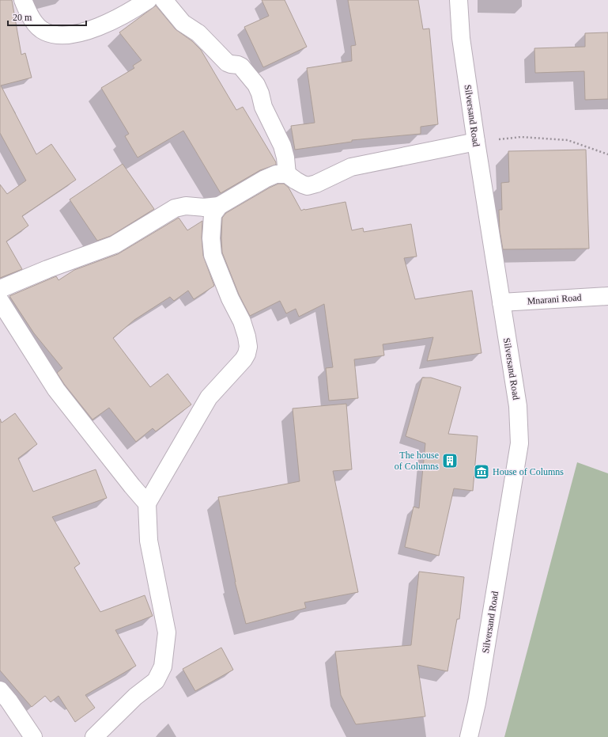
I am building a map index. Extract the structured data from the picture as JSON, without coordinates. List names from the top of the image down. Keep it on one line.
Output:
{"streets":{"street":["Silversand Road","Mnarani Road"]},"crossings":[["Silversand Road","Mnarani Road"]],"places":{"building":["The house of Columns"],"museum":["House of Columns"]},"scale_bar":"20 m"}
